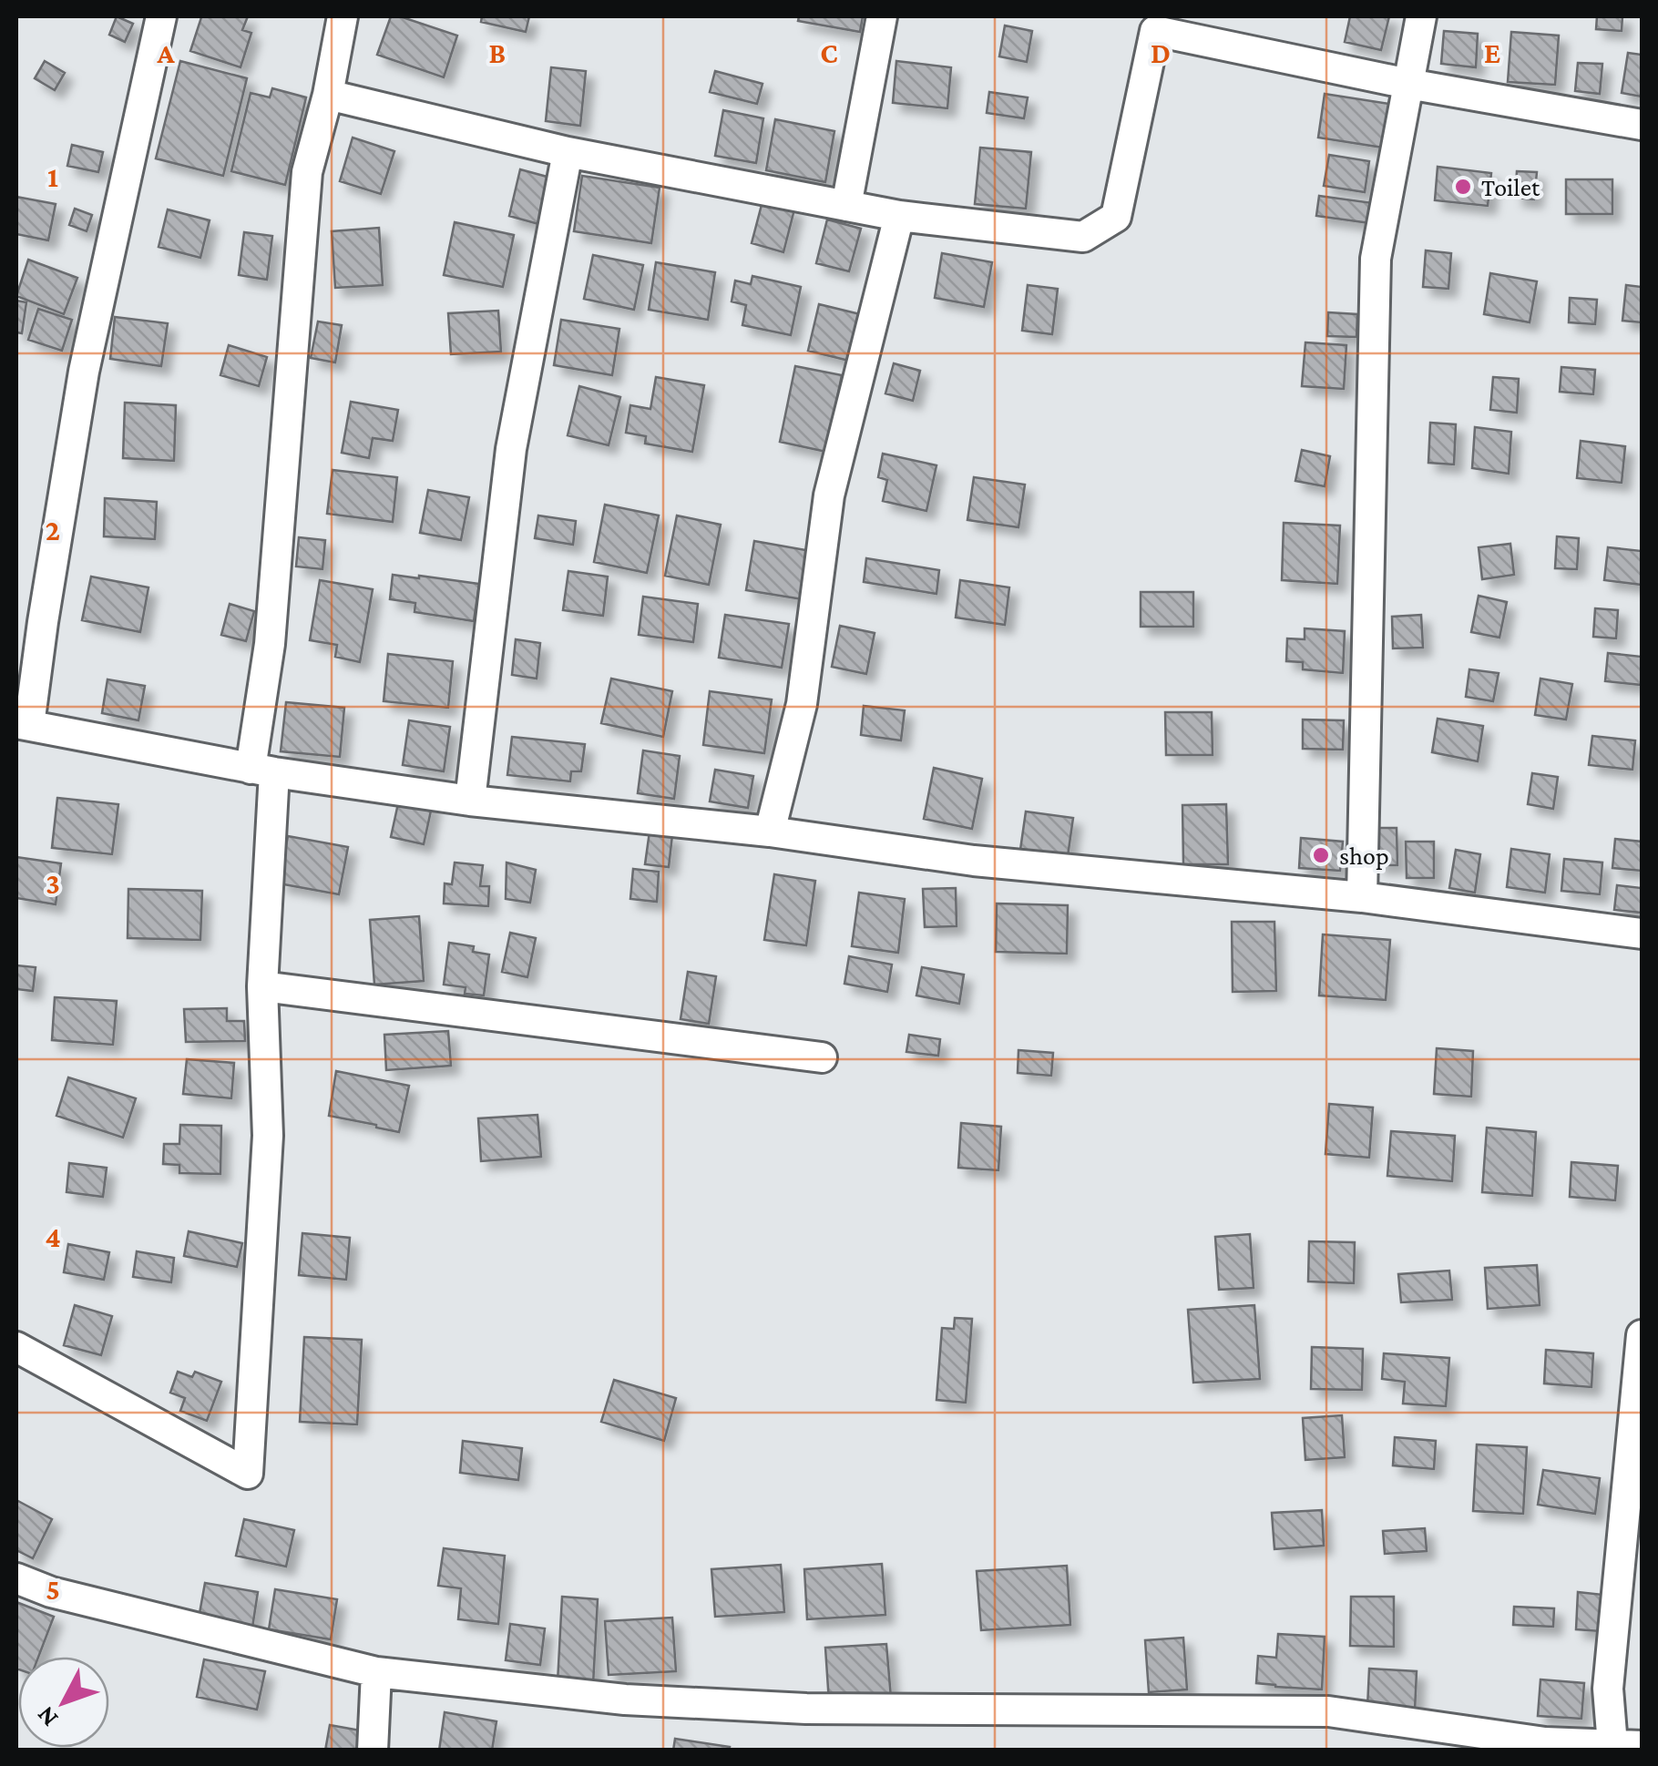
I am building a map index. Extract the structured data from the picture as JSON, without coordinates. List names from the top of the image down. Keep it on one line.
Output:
{"places":["Toilet","shop"],"north":"bottom left","grid":{"columns":["A","B","C","D","E"],"rows":["1","2","3","4","5"]}}
